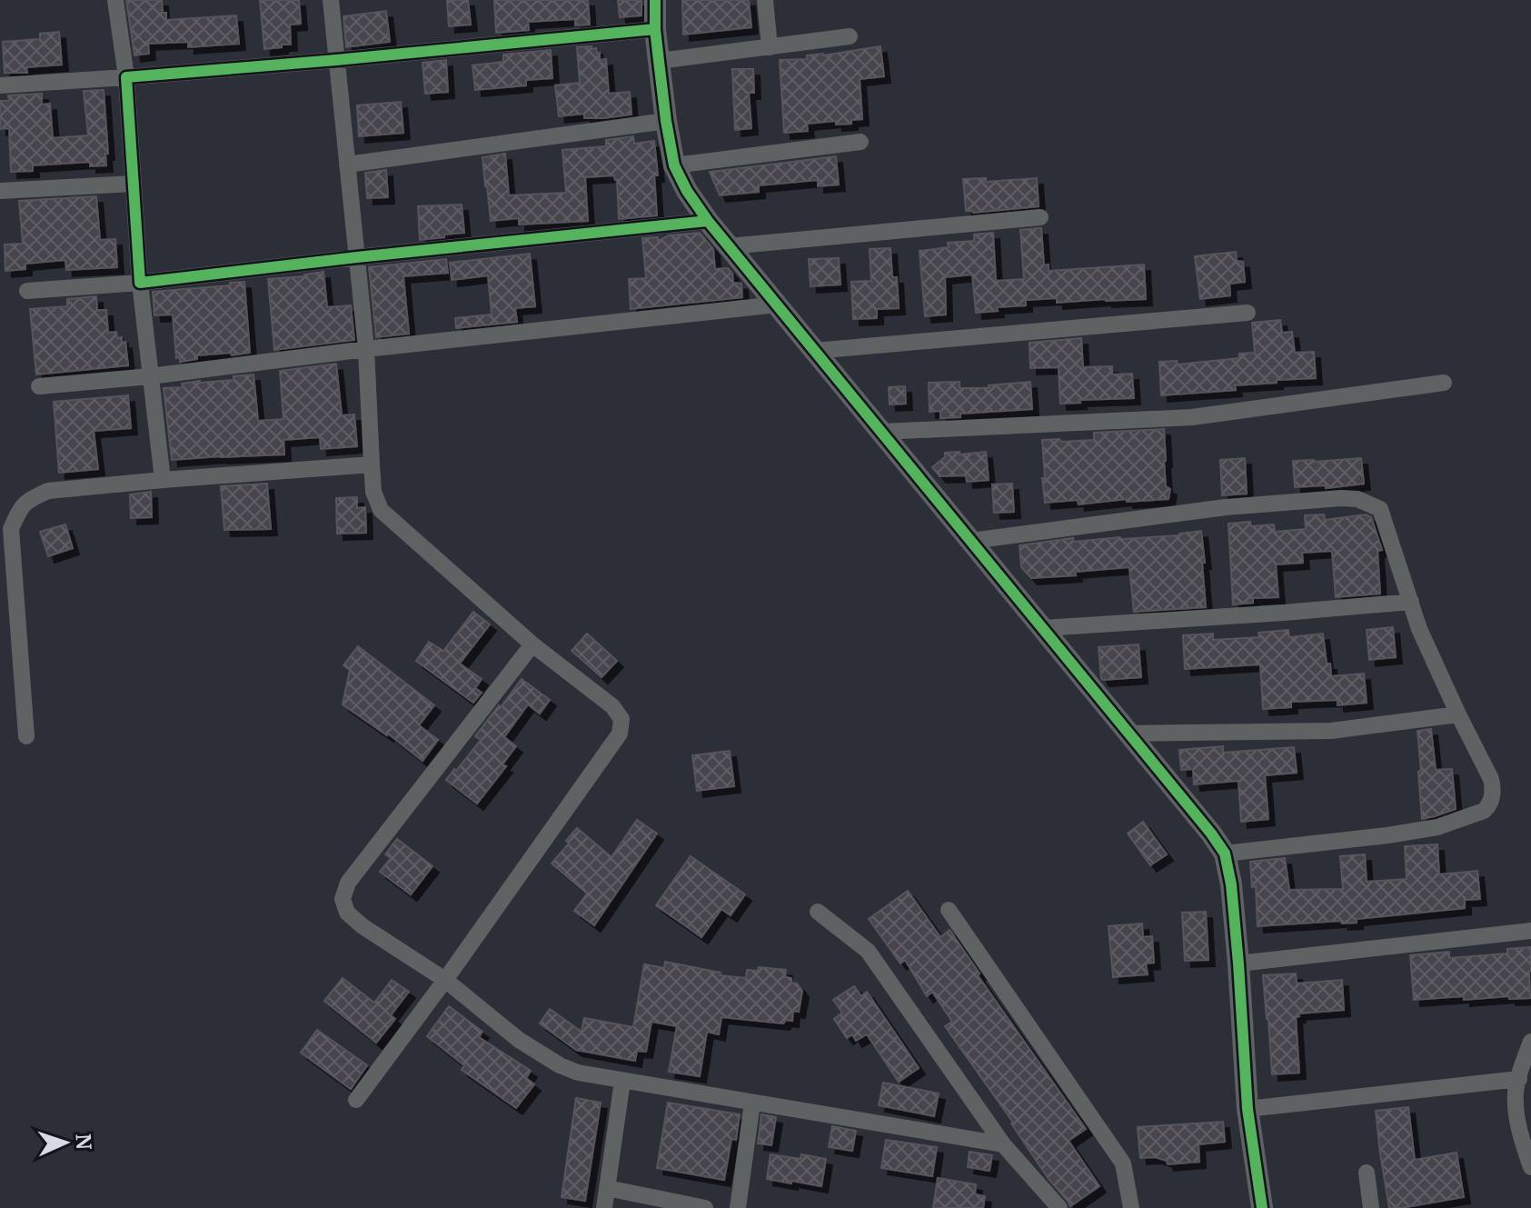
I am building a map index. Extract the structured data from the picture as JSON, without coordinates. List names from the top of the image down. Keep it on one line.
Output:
{"north":"right"}
